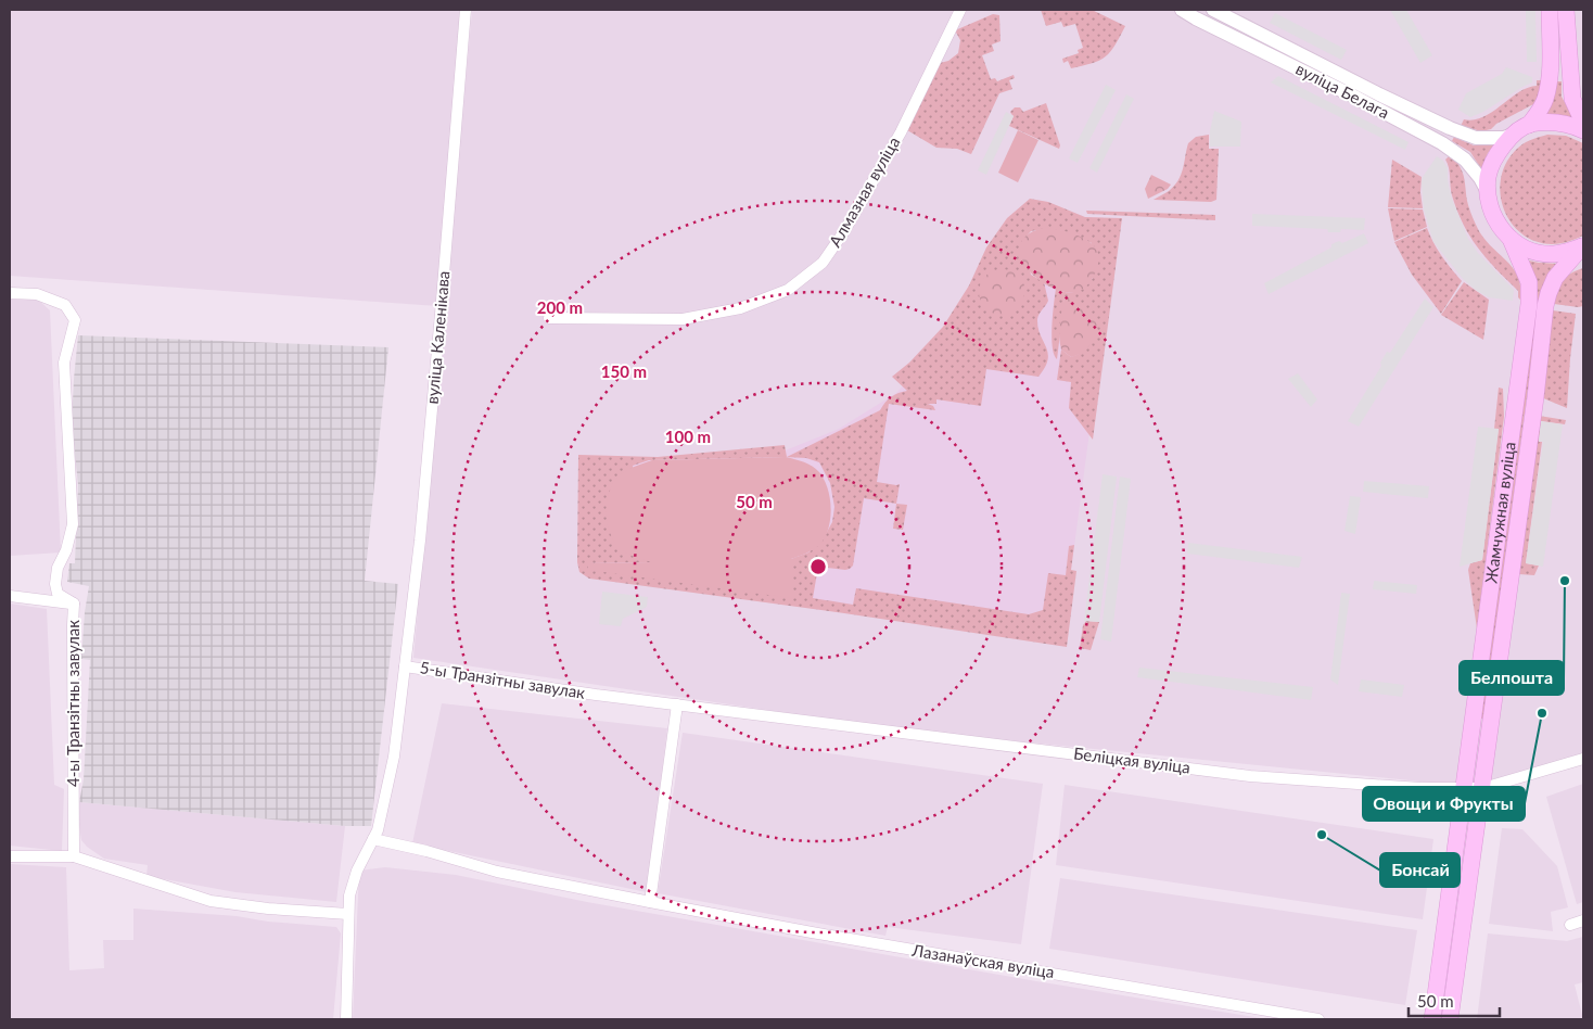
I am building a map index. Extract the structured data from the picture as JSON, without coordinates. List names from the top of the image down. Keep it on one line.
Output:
{"streets":{"main road":["Жамчужная вуліца"],"street":["вуліца Белага","Алмазная вуліца","вуліца Каленікава","5-ы Транзітны завулак","4-ы Транзітны завулак","Беліцкая вуліца","Лазанаўская вуліца"]},"crossings":[["вуліца Каленікава","5-ы Транзітны завулак"],["Жамчужная вуліца","Беліцкая вуліца"],["5-ы Транзітны завулак","Беліцкая вуліца"]],"places":["Белпошта","Овощи и Фрукты","Бонсай"],"scale_bar":"50 m","rings":["200 m","150 m","100 m","50 m"]}
